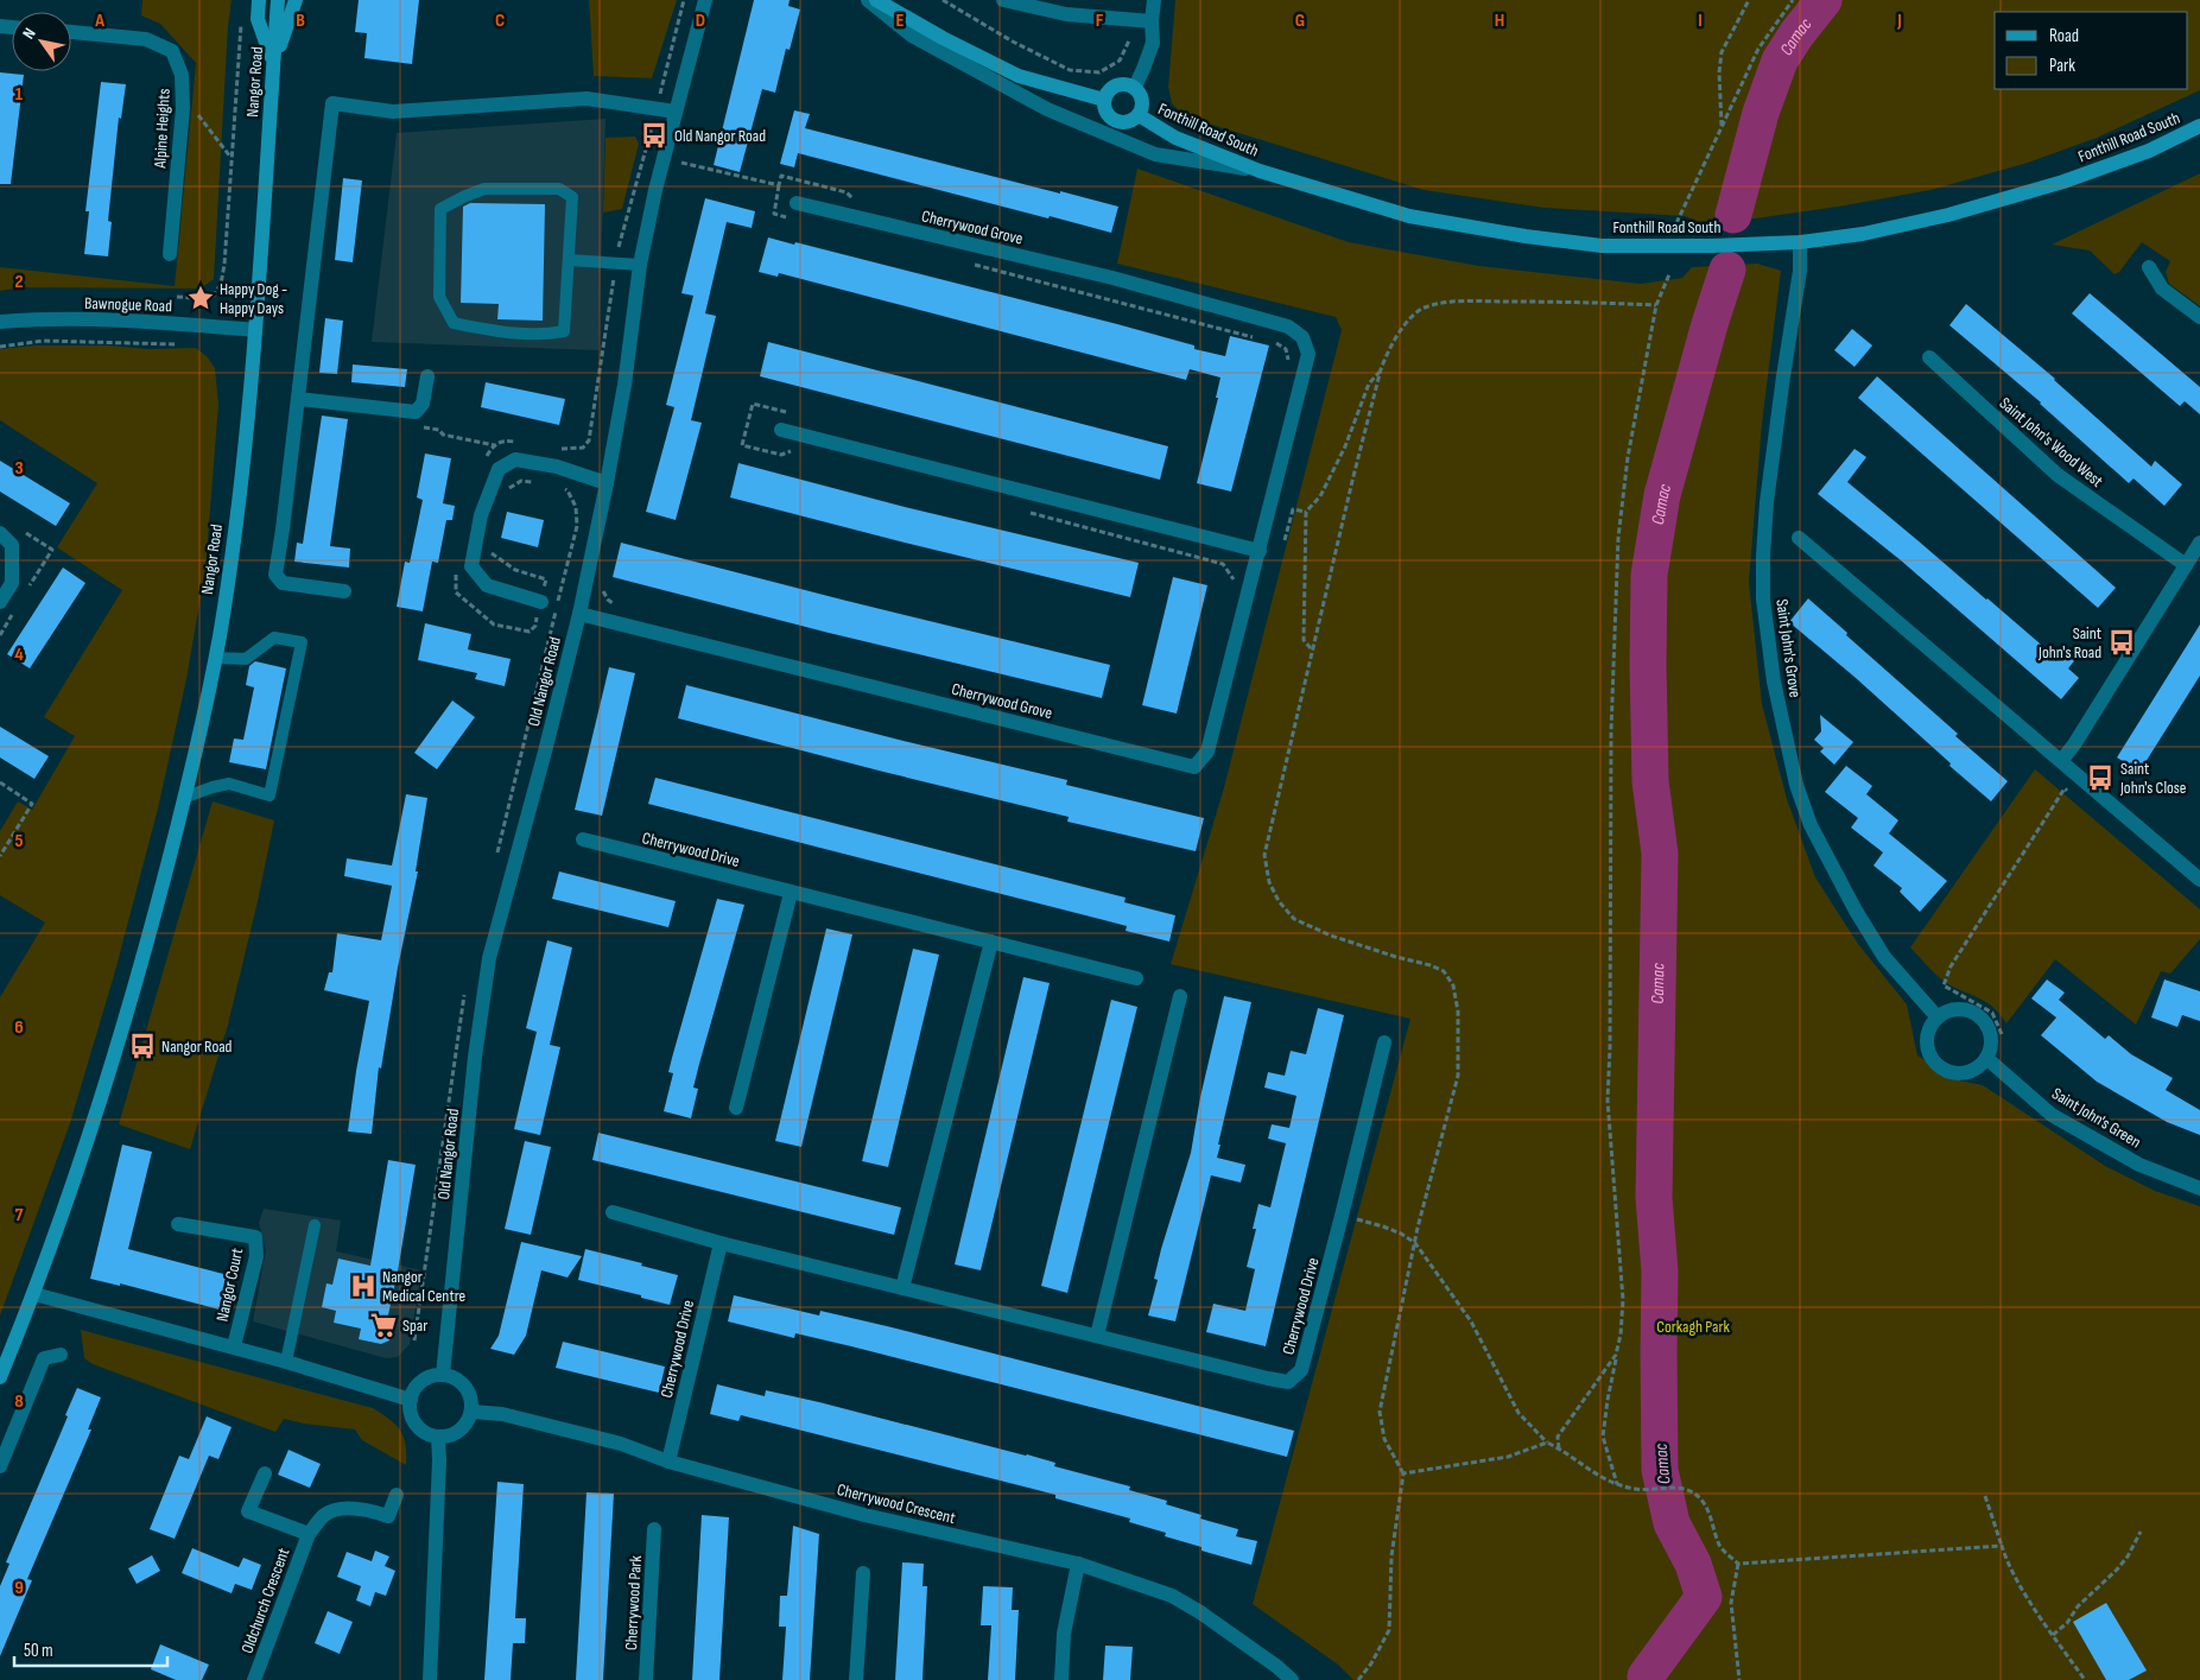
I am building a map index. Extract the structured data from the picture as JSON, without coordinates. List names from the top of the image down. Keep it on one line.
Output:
{"streets":{"main road":["Nangor Road","Fonthill Road South"],"street":["Alpine Heights","Cherrywood Grove","Bawnogue Road","Saint John's Wood West","Saint John's Grove","Old Nangor Road","Cherrywood Drive","Saint John's Green","Nangor Court","Cherrywood Crescent","Oldchurch Crescent","Cherrywood Park"]},"crossings":[["Nangor Road","Bawnogue Road"],["Fonthill Road South","Saint John's Grove"],["Cherrywood Grove","Old Nangor Road"],["Saint John's Grove","Saint John's Green"],["Old Nangor Road","Cherrywood Crescent"],["Cherrywood Drive","Cherrywood Crescent"]],"water":["Camac"],"parks":["Corkagh Park"],"places":{"bus stop":["Old Nangor Road","Saint John's Road","Saint John's Close","Nangor Road"],"place":["Happy Dog - Happy Days"],"hospital":["Nangor Medical Centre"],"supermarket":["Spar"]},"legend":["Road","Park"],"scale_bar":"50 m","north":"top left","grid":{"columns":["A","B","C","D","E","F","G","H","I","J"],"rows":["1","2","3","4","5","6","7","8","9"]}}
